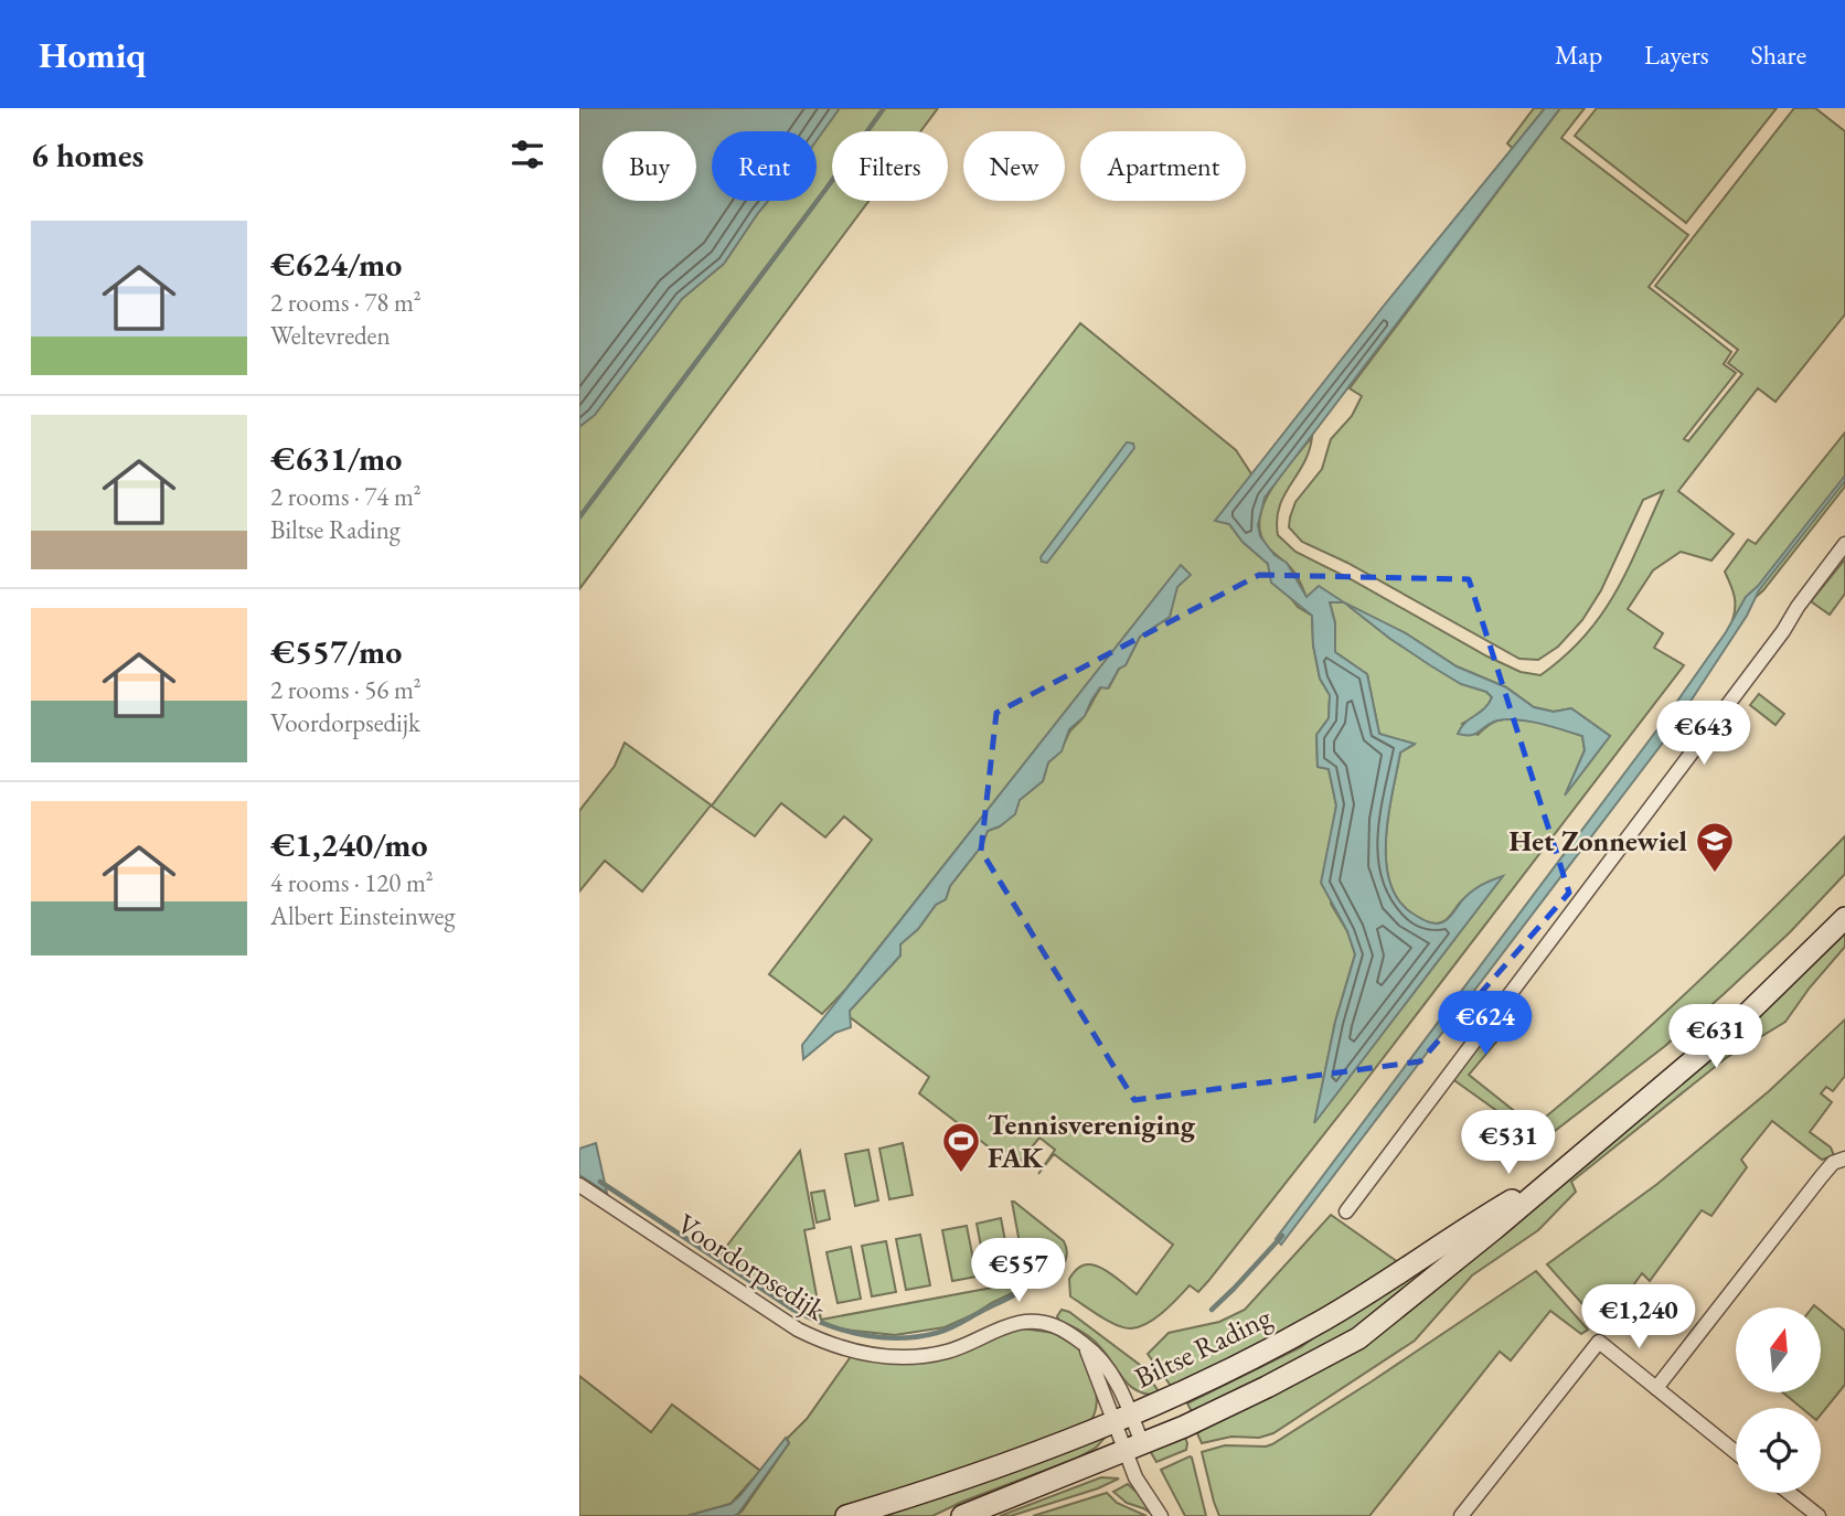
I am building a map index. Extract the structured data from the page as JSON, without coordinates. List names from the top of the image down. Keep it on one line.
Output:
{"streets":{"main road":["Biltse Rading"],"street":["Voordorpsedijk"]},"crossings":[["Voordorpsedijk","Biltse Rading"]],"places":{"school or university":["Het Zonnewiel"],"sports":["Tennisvereniging FAK"]},"north":"top","page":{"header":"Homiq","nav":["Map","Layers","Share"],"heading":"6 homes","chip":["Buy","Rent","Filters","New","Apartment"],"list":[{"name":"€624/mo","note":"2 rooms · 78 m² · Weltevreden"},{"name":"€631/mo","note":"2 rooms · 74 m² · Biltse Rading"},{"name":"€557/mo","note":"2 rooms · 56 m² · Voordorpsedijk"},{"name":"€1,240/mo","note":"4 rooms · 120 m² · Albert Einsteinweg"}],"price":["€643","€624","€631","€531","€557","€1,240"]}}
